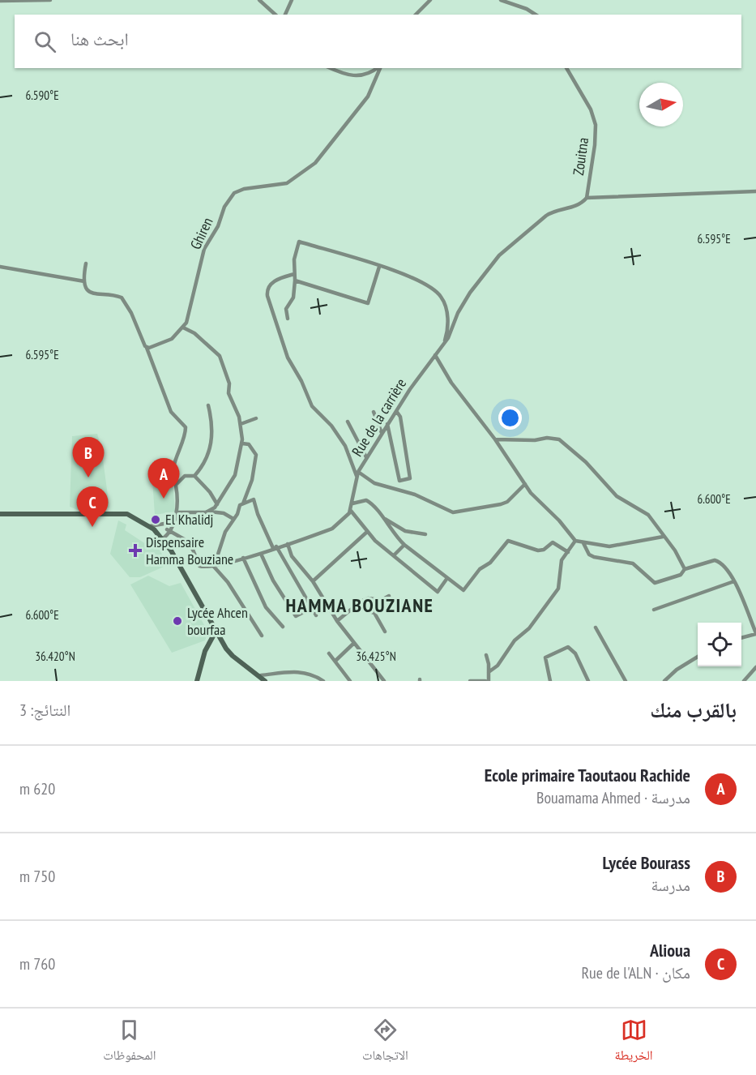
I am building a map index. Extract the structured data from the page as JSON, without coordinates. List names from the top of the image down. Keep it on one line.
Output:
{"streets":{"street":["Zouitna","Ghiren","Rue de la carrière"]},"crossings":[["Zouitna","Rue de la carrière"]],"districts":["HAMMA BOUZIANE"],"places":{"other":["El Khalidj","Lycée Ahcen bourfaa"],"health":["Dispensaire Hamma Bouziane"]},"north":"right","page":{"search":"ابحث هنا","pins":["B","A","C"],"heading":["بالقرب منك","النتائج: 3"],"list":[{"mark":"A","name":"Ecole primaire Taoutaou Rachide","note":"مدرسة · Bouamama Ahmed","value":"620 m"},{"mark":"B","name":"Lycée Bourass","note":"مدرسة","value":"750 m"},{"mark":"C","name":"Alioua","note":"مكان · Rue de l'ALN","value":"760 m"}],"nav":["الخريطة","الاتجاهات","المحفوظات"]},"coordinates":["6.590°E","6.595°E","6.600°E","36.420°N","36.425°N"]}
